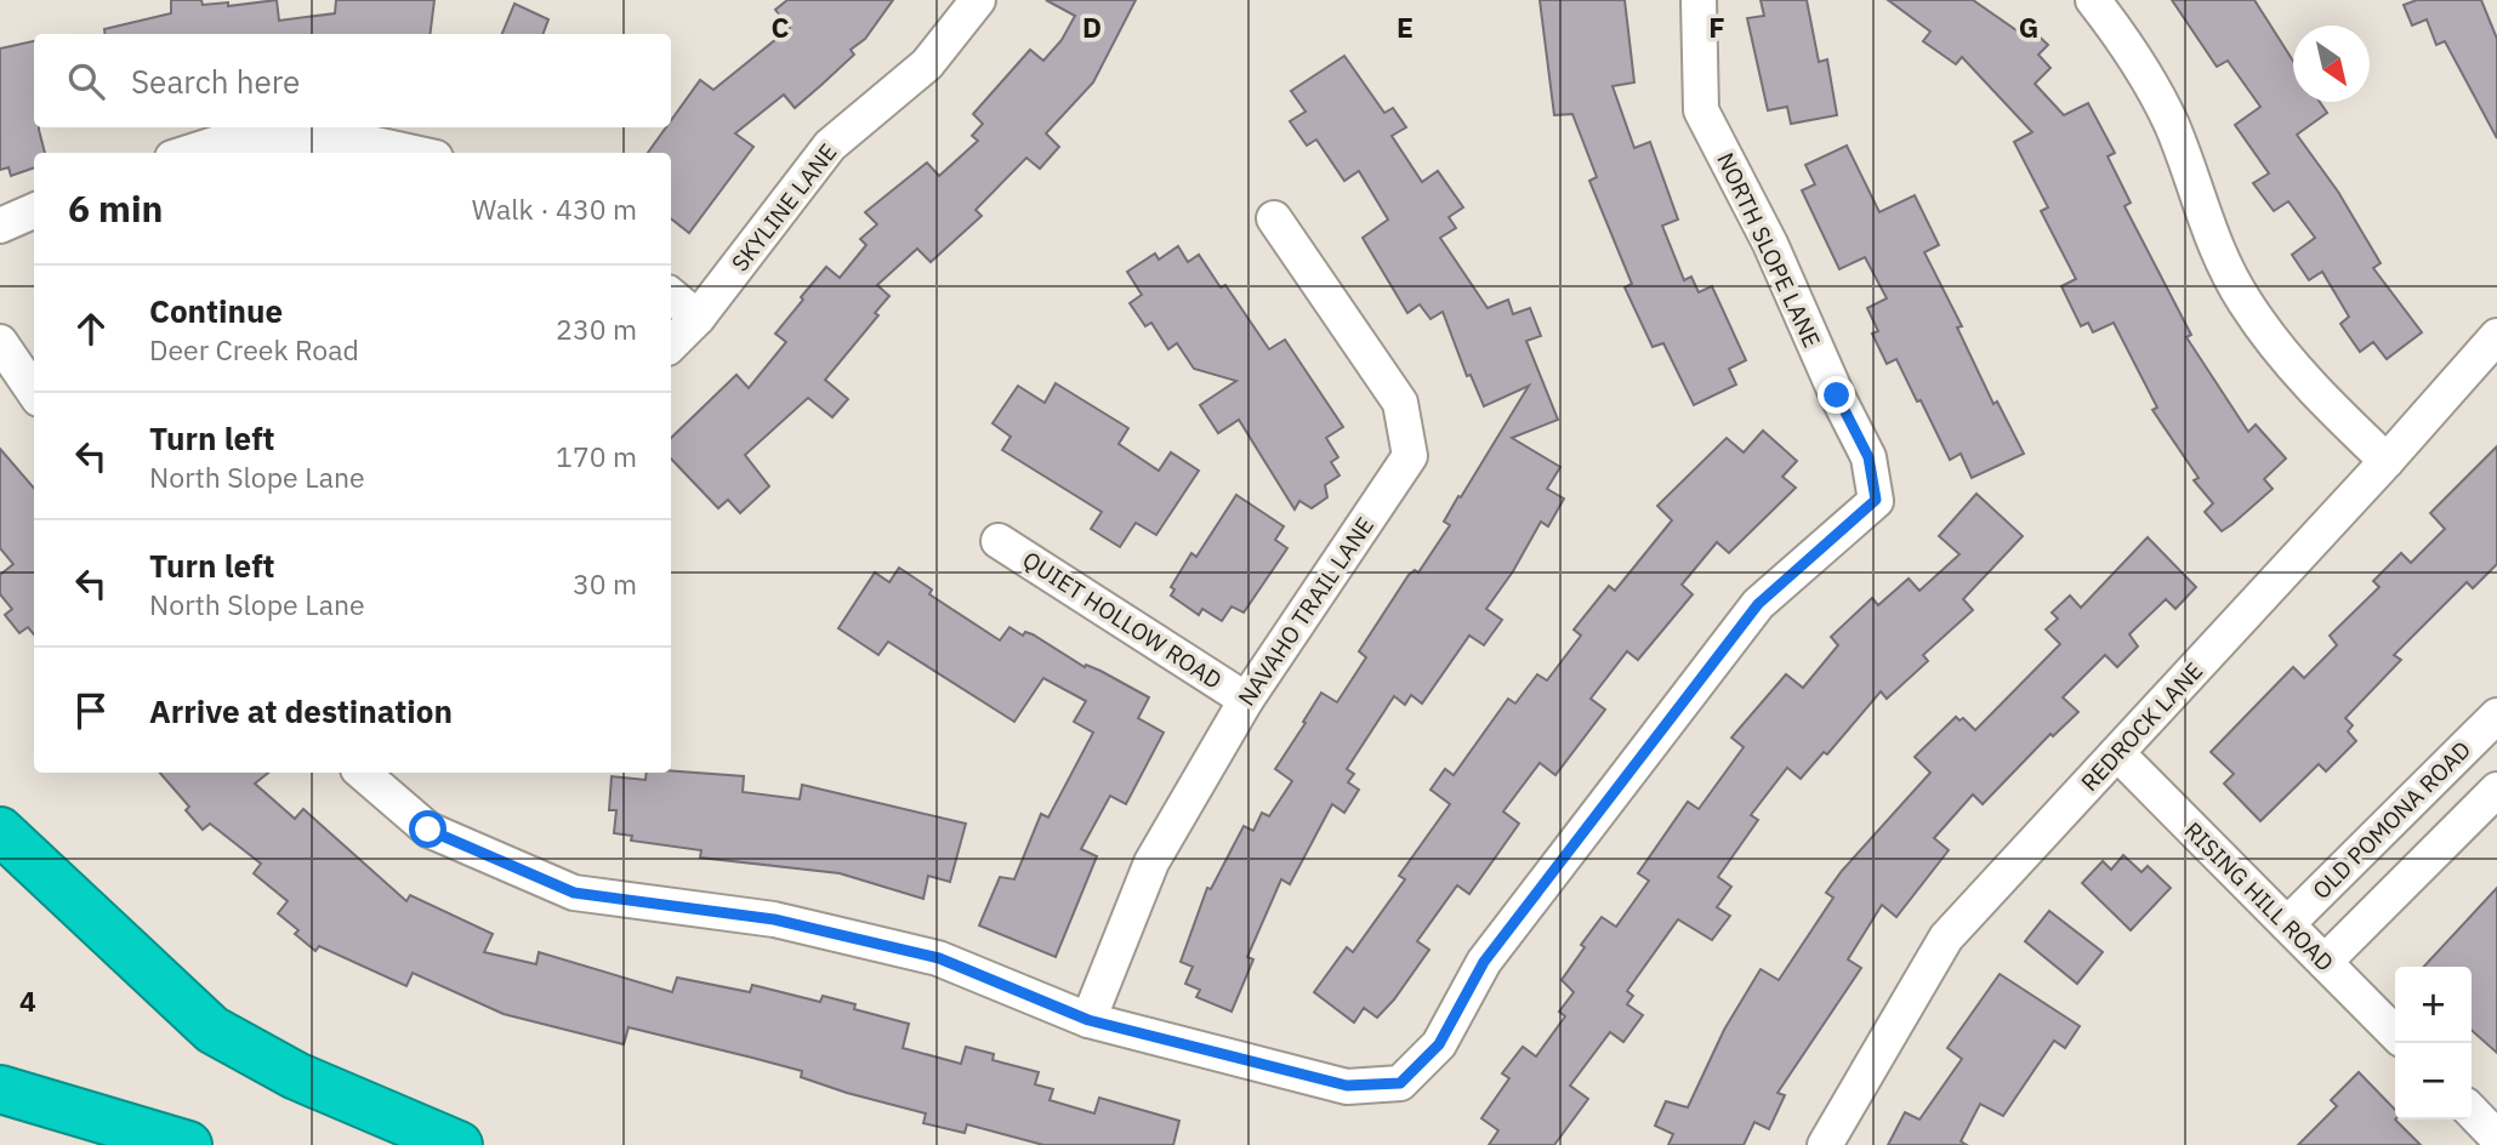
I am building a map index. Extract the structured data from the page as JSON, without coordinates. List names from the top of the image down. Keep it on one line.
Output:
{"streets":{"street":["SKYLINE LANE","NORTH SLOPE LANE","NAVAHO TRAIL LANE","QUIET HOLLOW ROAD","REDROCK LANE","OLD POMONA ROAD","RISING HILL ROAD"]},"crossings":[["NORTH SLOPE LANE","NAVAHO TRAIL LANE"],["NAVAHO TRAIL LANE","QUIET HOLLOW ROAD"],["REDROCK LANE","RISING HILL ROAD"],["OLD POMONA ROAD","RISING HILL ROAD"]],"north":"bottom right","page":{"search":"Search here","heading":["6 min","Walk · 430 m"],"list":[["Continue","Deer Creek Road","230 m"],["Turn left","North Slope Lane","170 m"],["Turn left","North Slope Lane","30 m"],"Arrive at destination"],"map_buttons":["+","−"]},"grid":{"columns":["C","D","E","F","G"],"rows":["4"]}}
